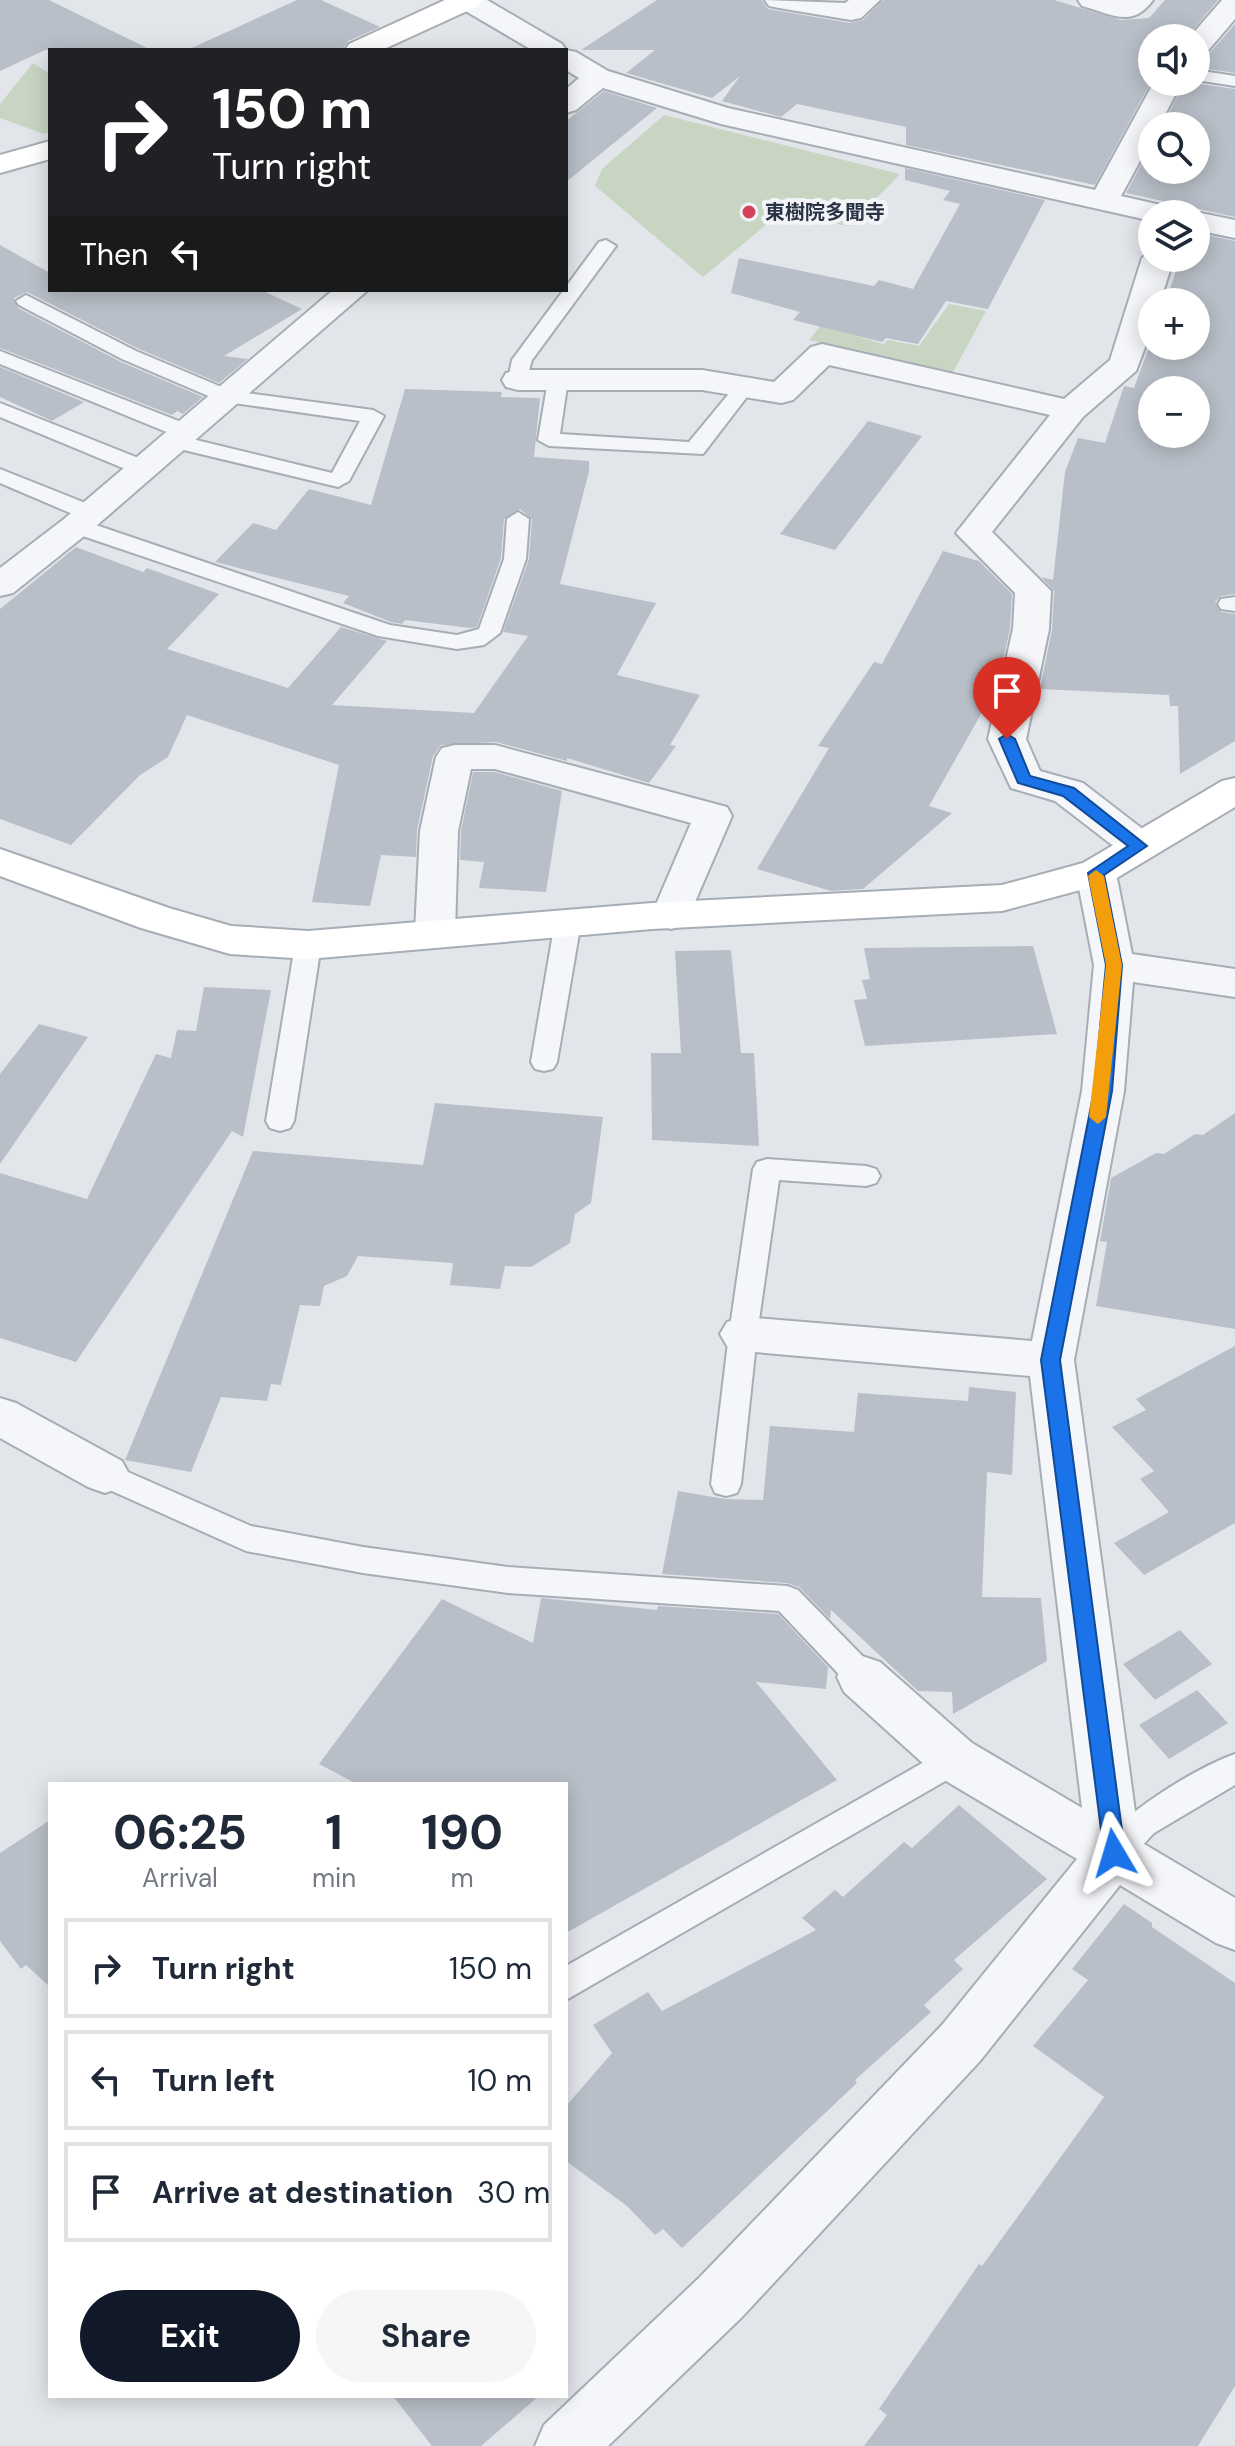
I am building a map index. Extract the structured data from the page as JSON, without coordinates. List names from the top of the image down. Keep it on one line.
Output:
{"places":["東樹院多聞寺"],"page":{"map_buttons":["+","−"],"turn":["150 m","Turn right"],"then":"Then","eta":["06:25","Arrival","1","min","190","m"],"list":[{"name":"Turn right","value":"150 m"},{"name":"Turn left","value":"10 m"},{"name":"Arrive at destination","value":"30 m"}],"buttons":["Exit","Share"]}}
